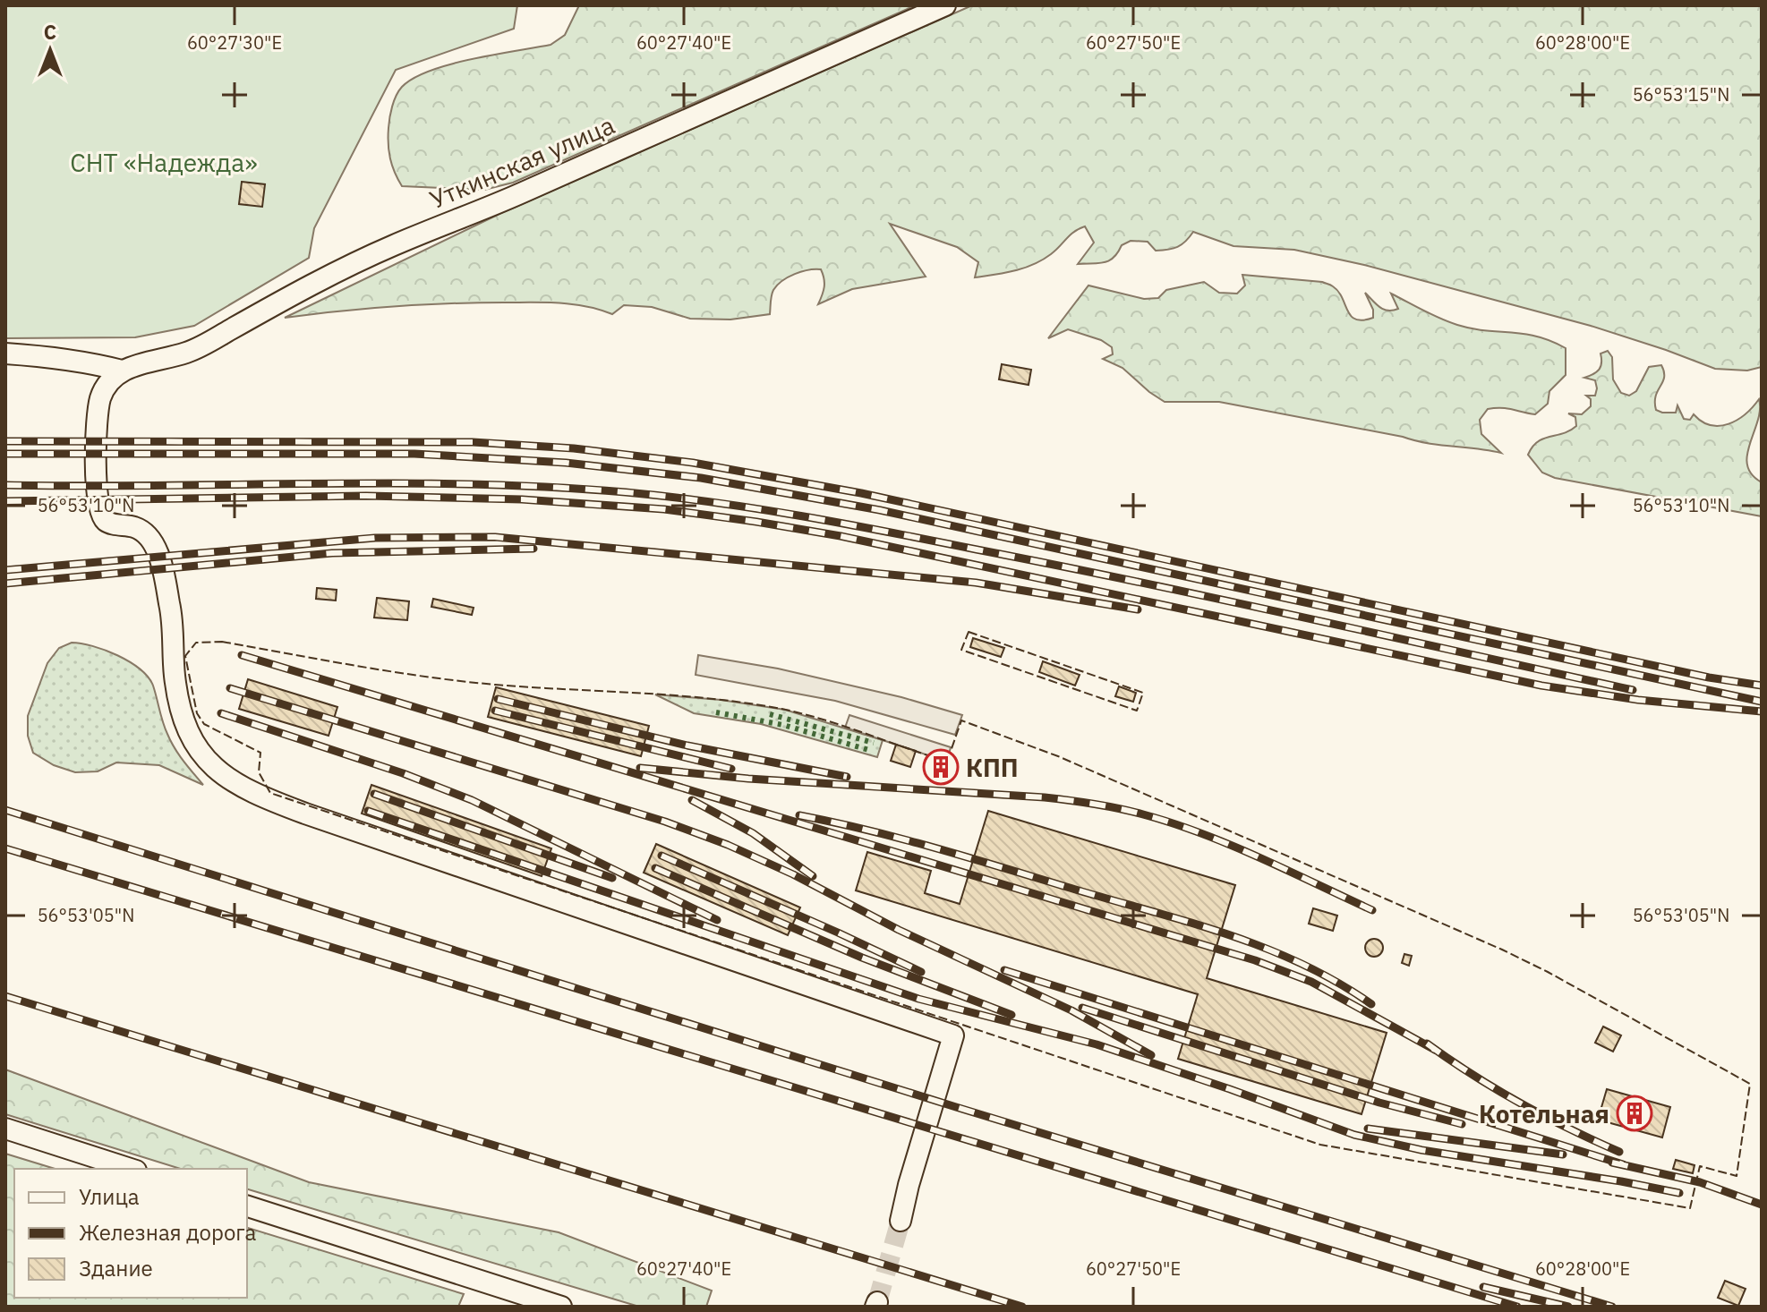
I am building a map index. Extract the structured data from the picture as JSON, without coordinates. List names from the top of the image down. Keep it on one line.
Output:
{"streets":{"street":["Уткинская улица"]},"parks":["СНТ «Надежда»"],"places":{"building":["КПП","Котельная"]},"legend":["Улица","Железная дорога","Здание"],"north":"top","coordinates":["60°27'30\"E","60°27'40\"E","60°27'50\"E","60°28'00\"E","56°53'15\"N","56°53'10\"N","56°53'05\"N"]}
